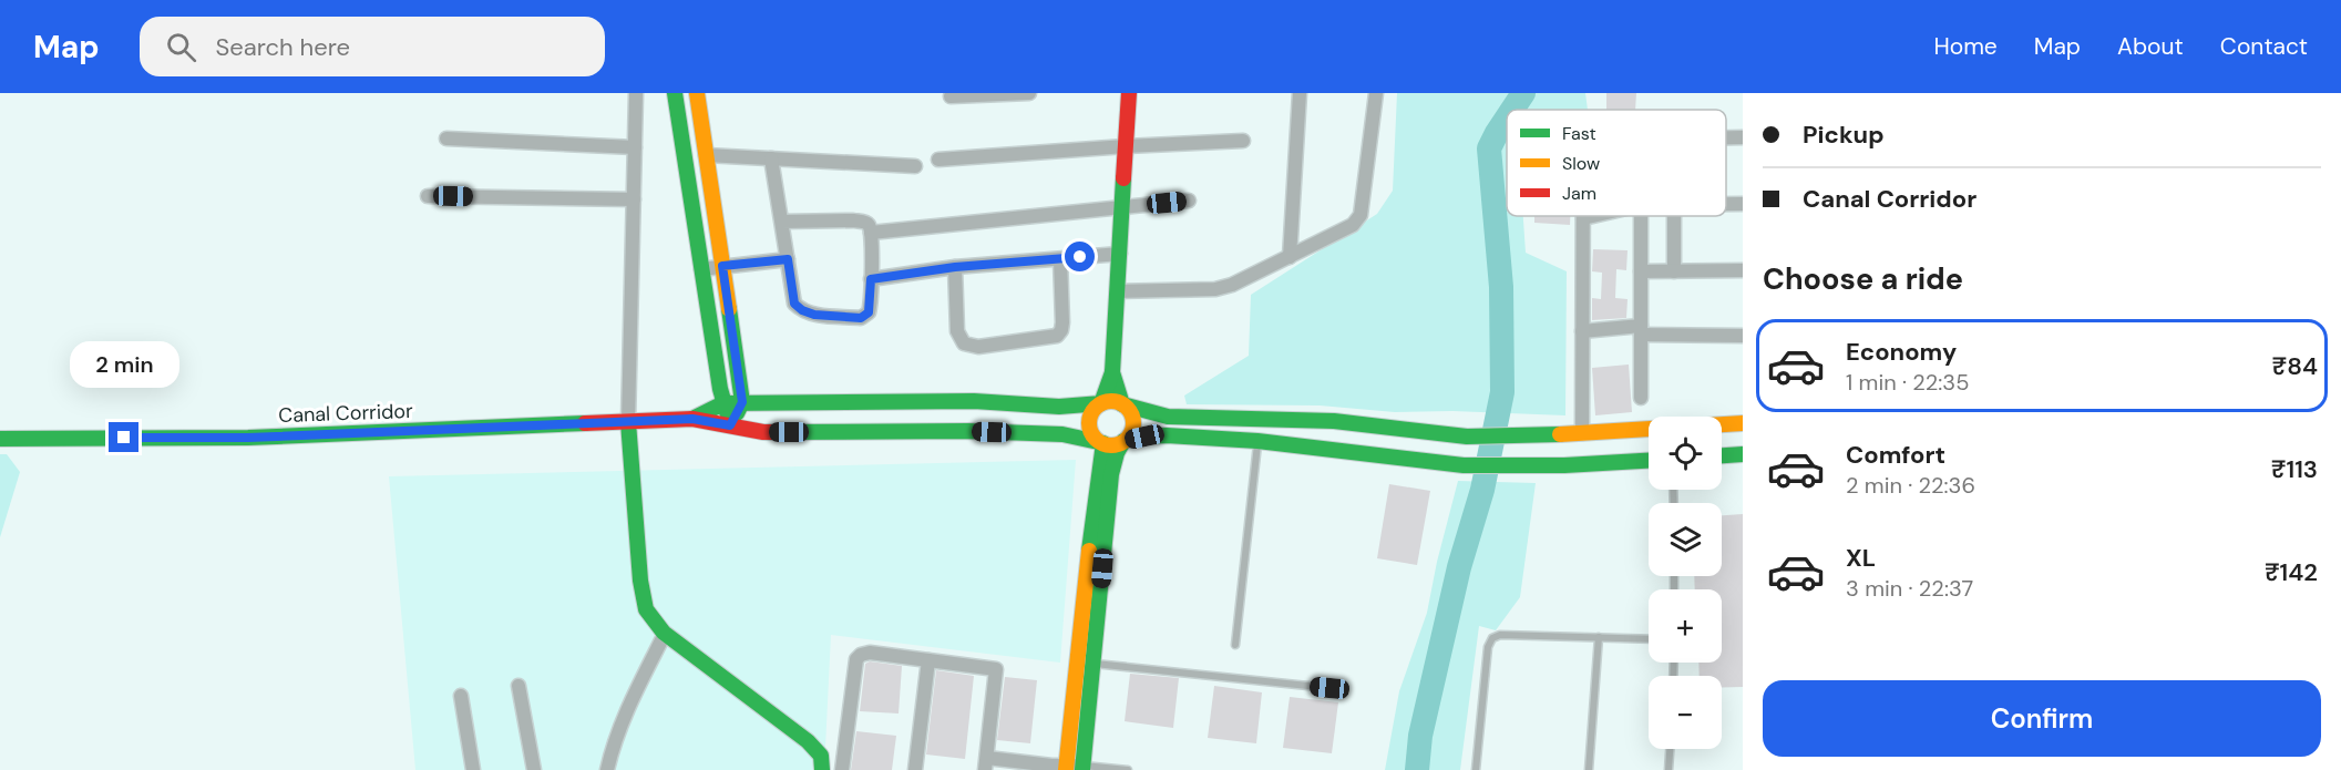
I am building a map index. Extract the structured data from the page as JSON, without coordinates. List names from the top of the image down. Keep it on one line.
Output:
{"streets":{"street":["Canal Corridor"]},"legend":["Fast","Slow","Jam"],"page":{"header":"Map","search":"Search here","nav":["Home","Map","About","Contact"],"banner":["Pickup","Canal Corridor"],"heading":"Choose a ride","list":[{"name":"Economy","note":"1 min · 22:35","value":"₹84"},{"name":"Comfort","note":"2 min · 22:36","value":"₹113"},{"name":"XL","note":"3 min · 22:37","value":"₹142"}],"bubble":"2 min","map_buttons":["+","−"],"buttons":"Confirm"}}
